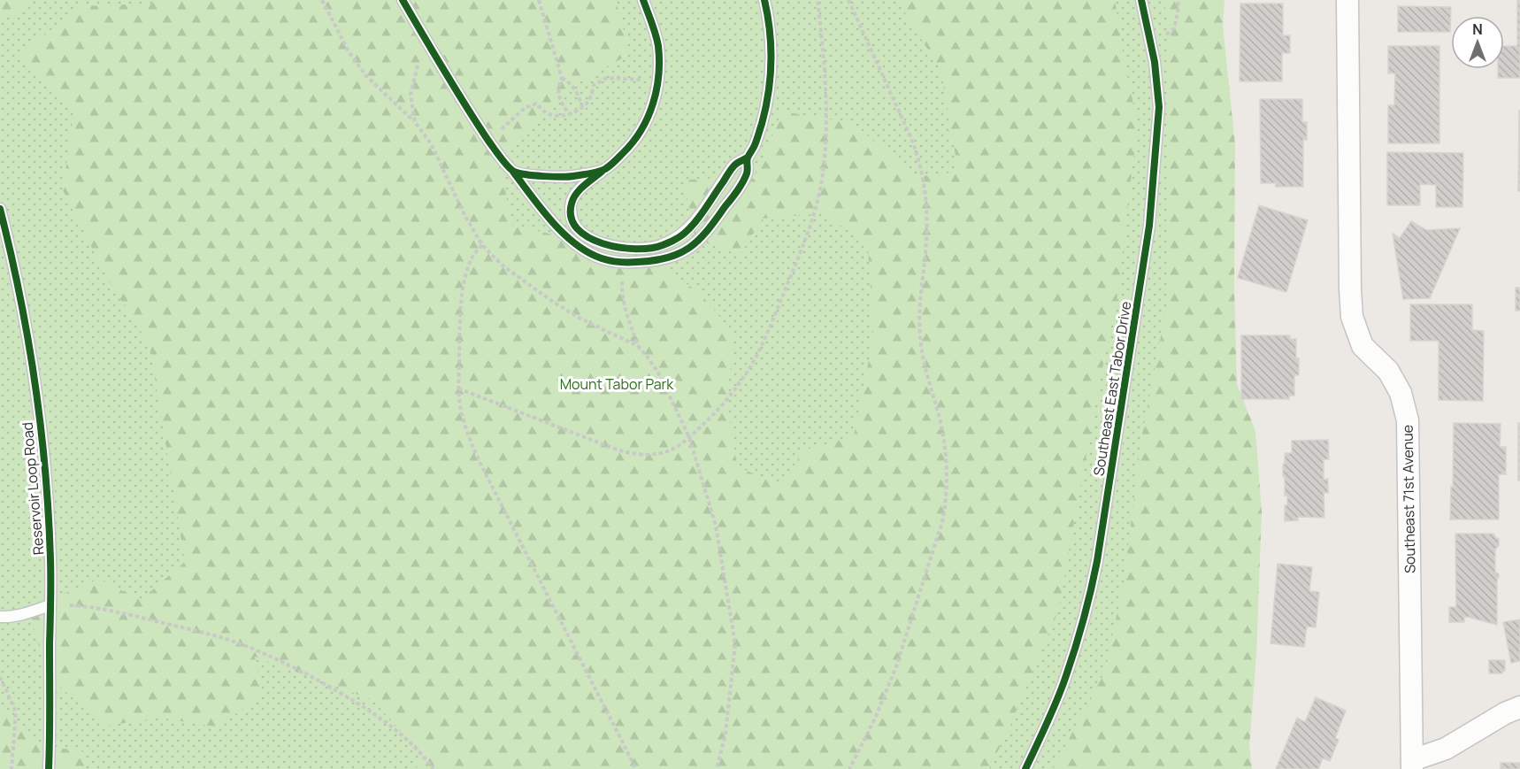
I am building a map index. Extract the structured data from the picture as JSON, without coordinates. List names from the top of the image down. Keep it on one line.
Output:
{"streets":{"street":["Southeast 71st Avenue"],"lane":["Southeast East Tabor Drive","Reservoir Loop Road"]},"parks":["Mount Tabor Park"],"north":"top"}
